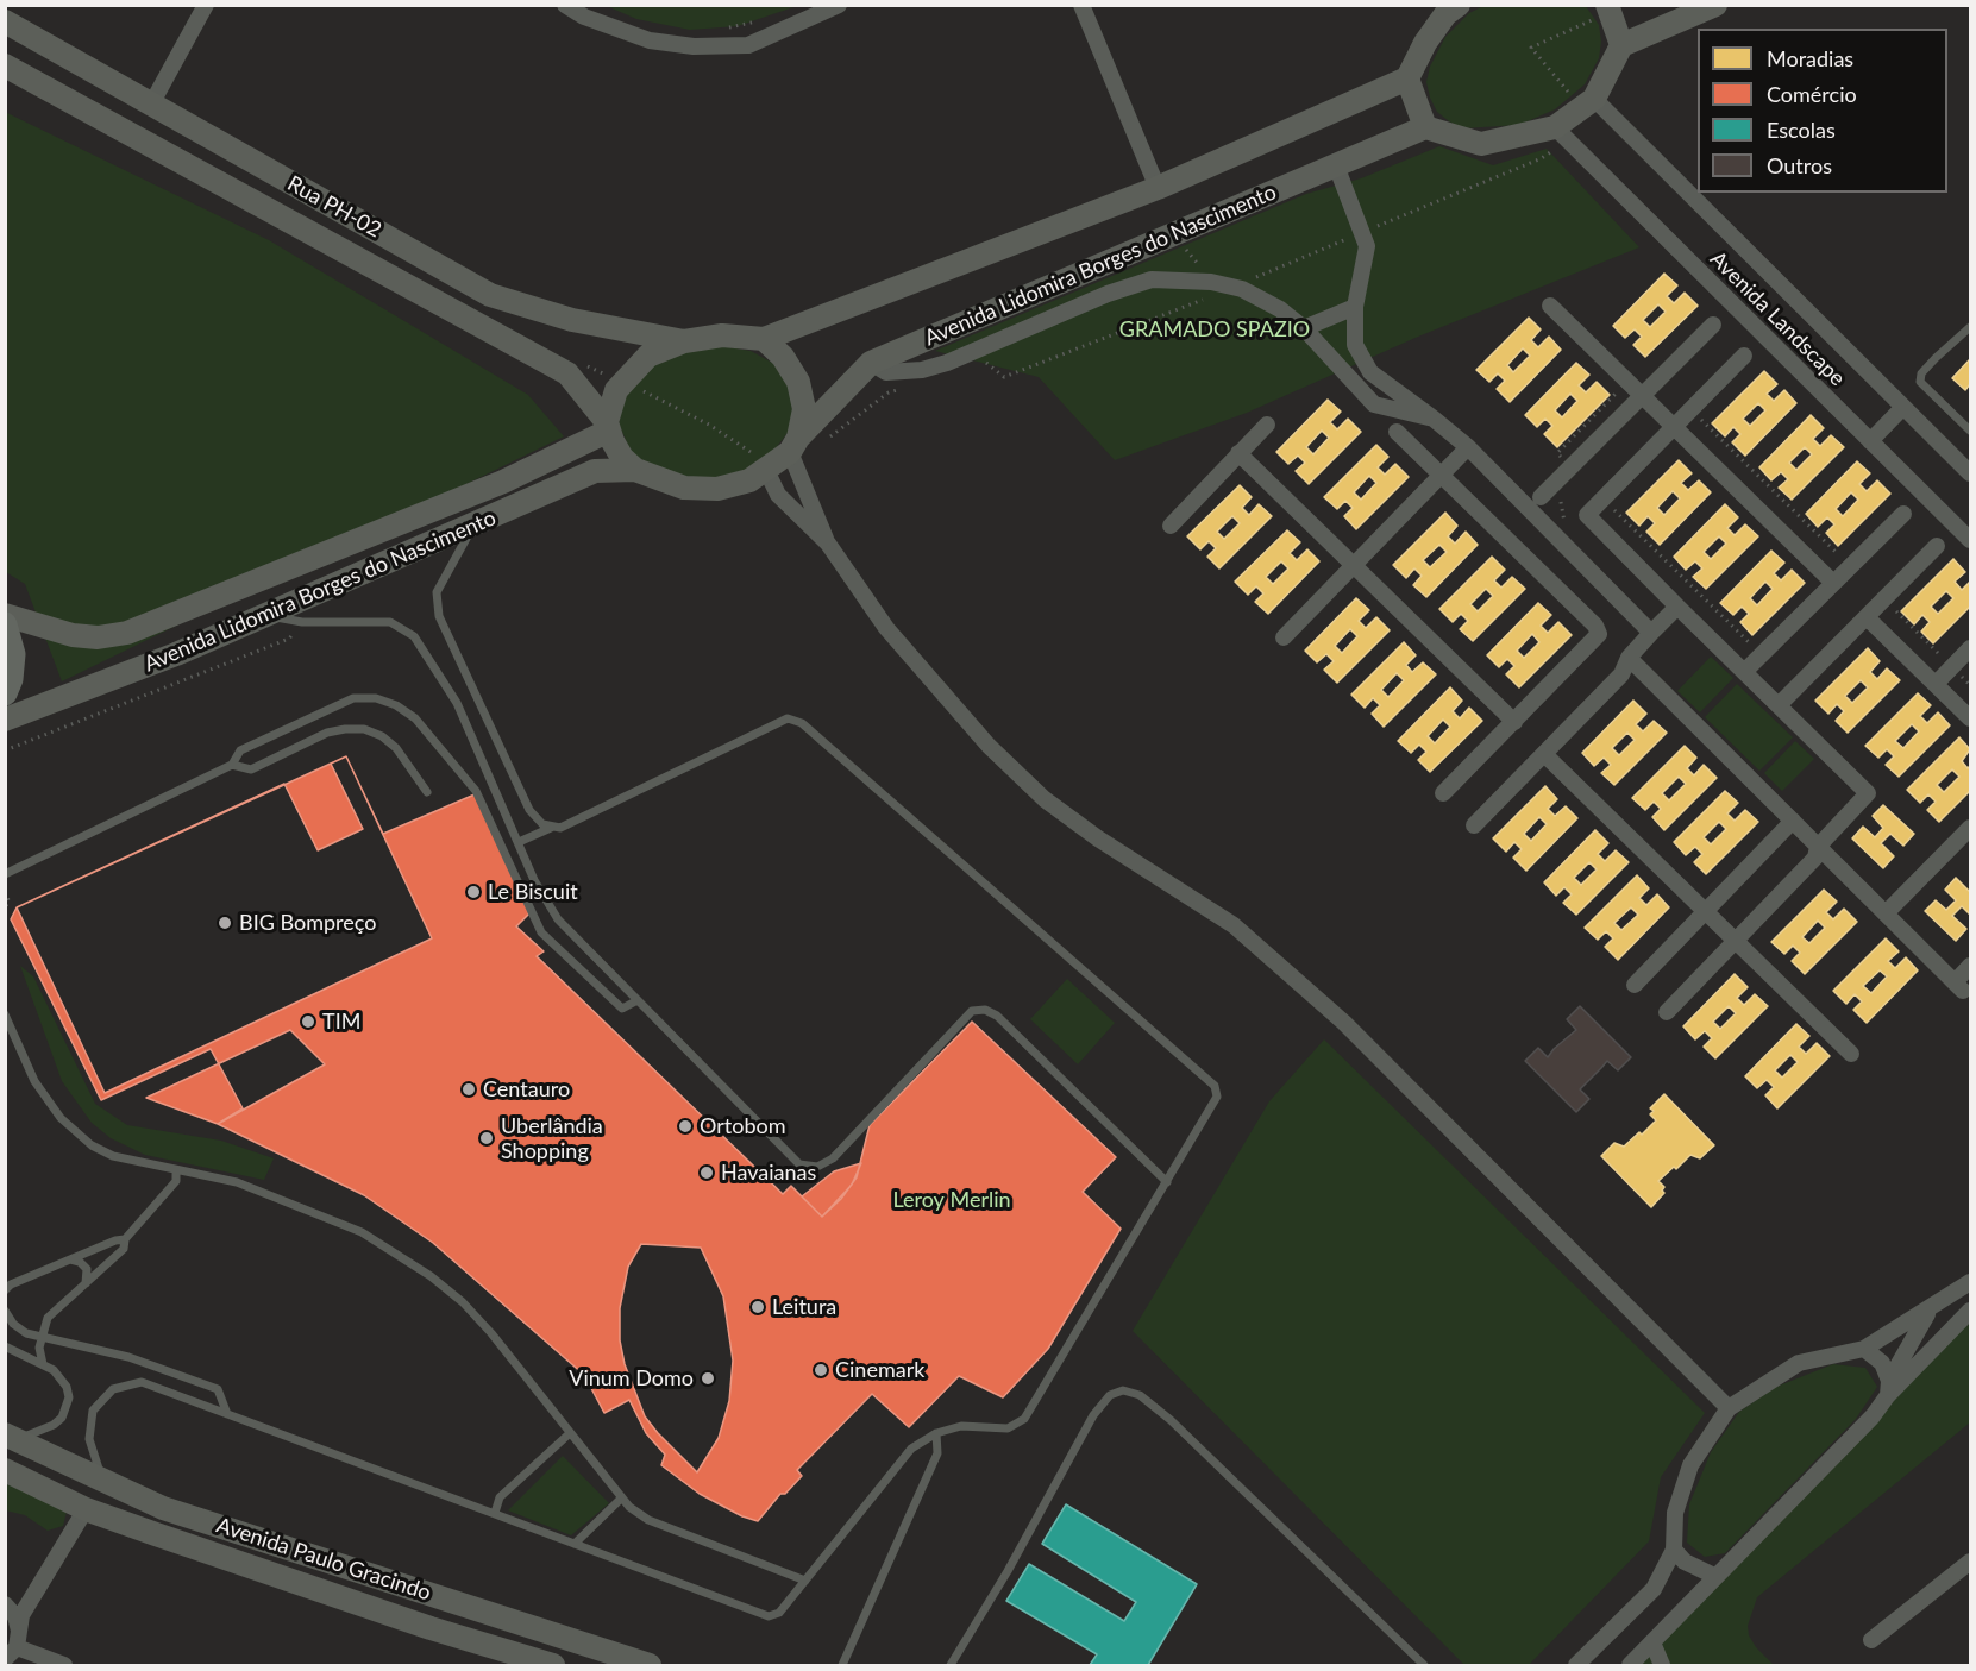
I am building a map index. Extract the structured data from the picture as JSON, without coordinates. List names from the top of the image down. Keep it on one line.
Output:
{"streets":{"street":["Rua PH-02","Avenida Lidomira Borges do Nascimento","Avenida Landscape","Avenida Paulo Gracindo"]},"crossings":[["Rua PH-02","Avenida Lidomira Borges do Nascimento"]],"parks":["GRAMADO SPAZIO","Leroy Merlin"],"places":["Le Biscuit","BIG Bompreço","TIM","Centauro","Ortobom","Uberlândia Shopping","Havaianas","Leitura","Cinemark","Vinum Domo"],"legend":["Moradias","Comércio","Escolas","Outros"]}
